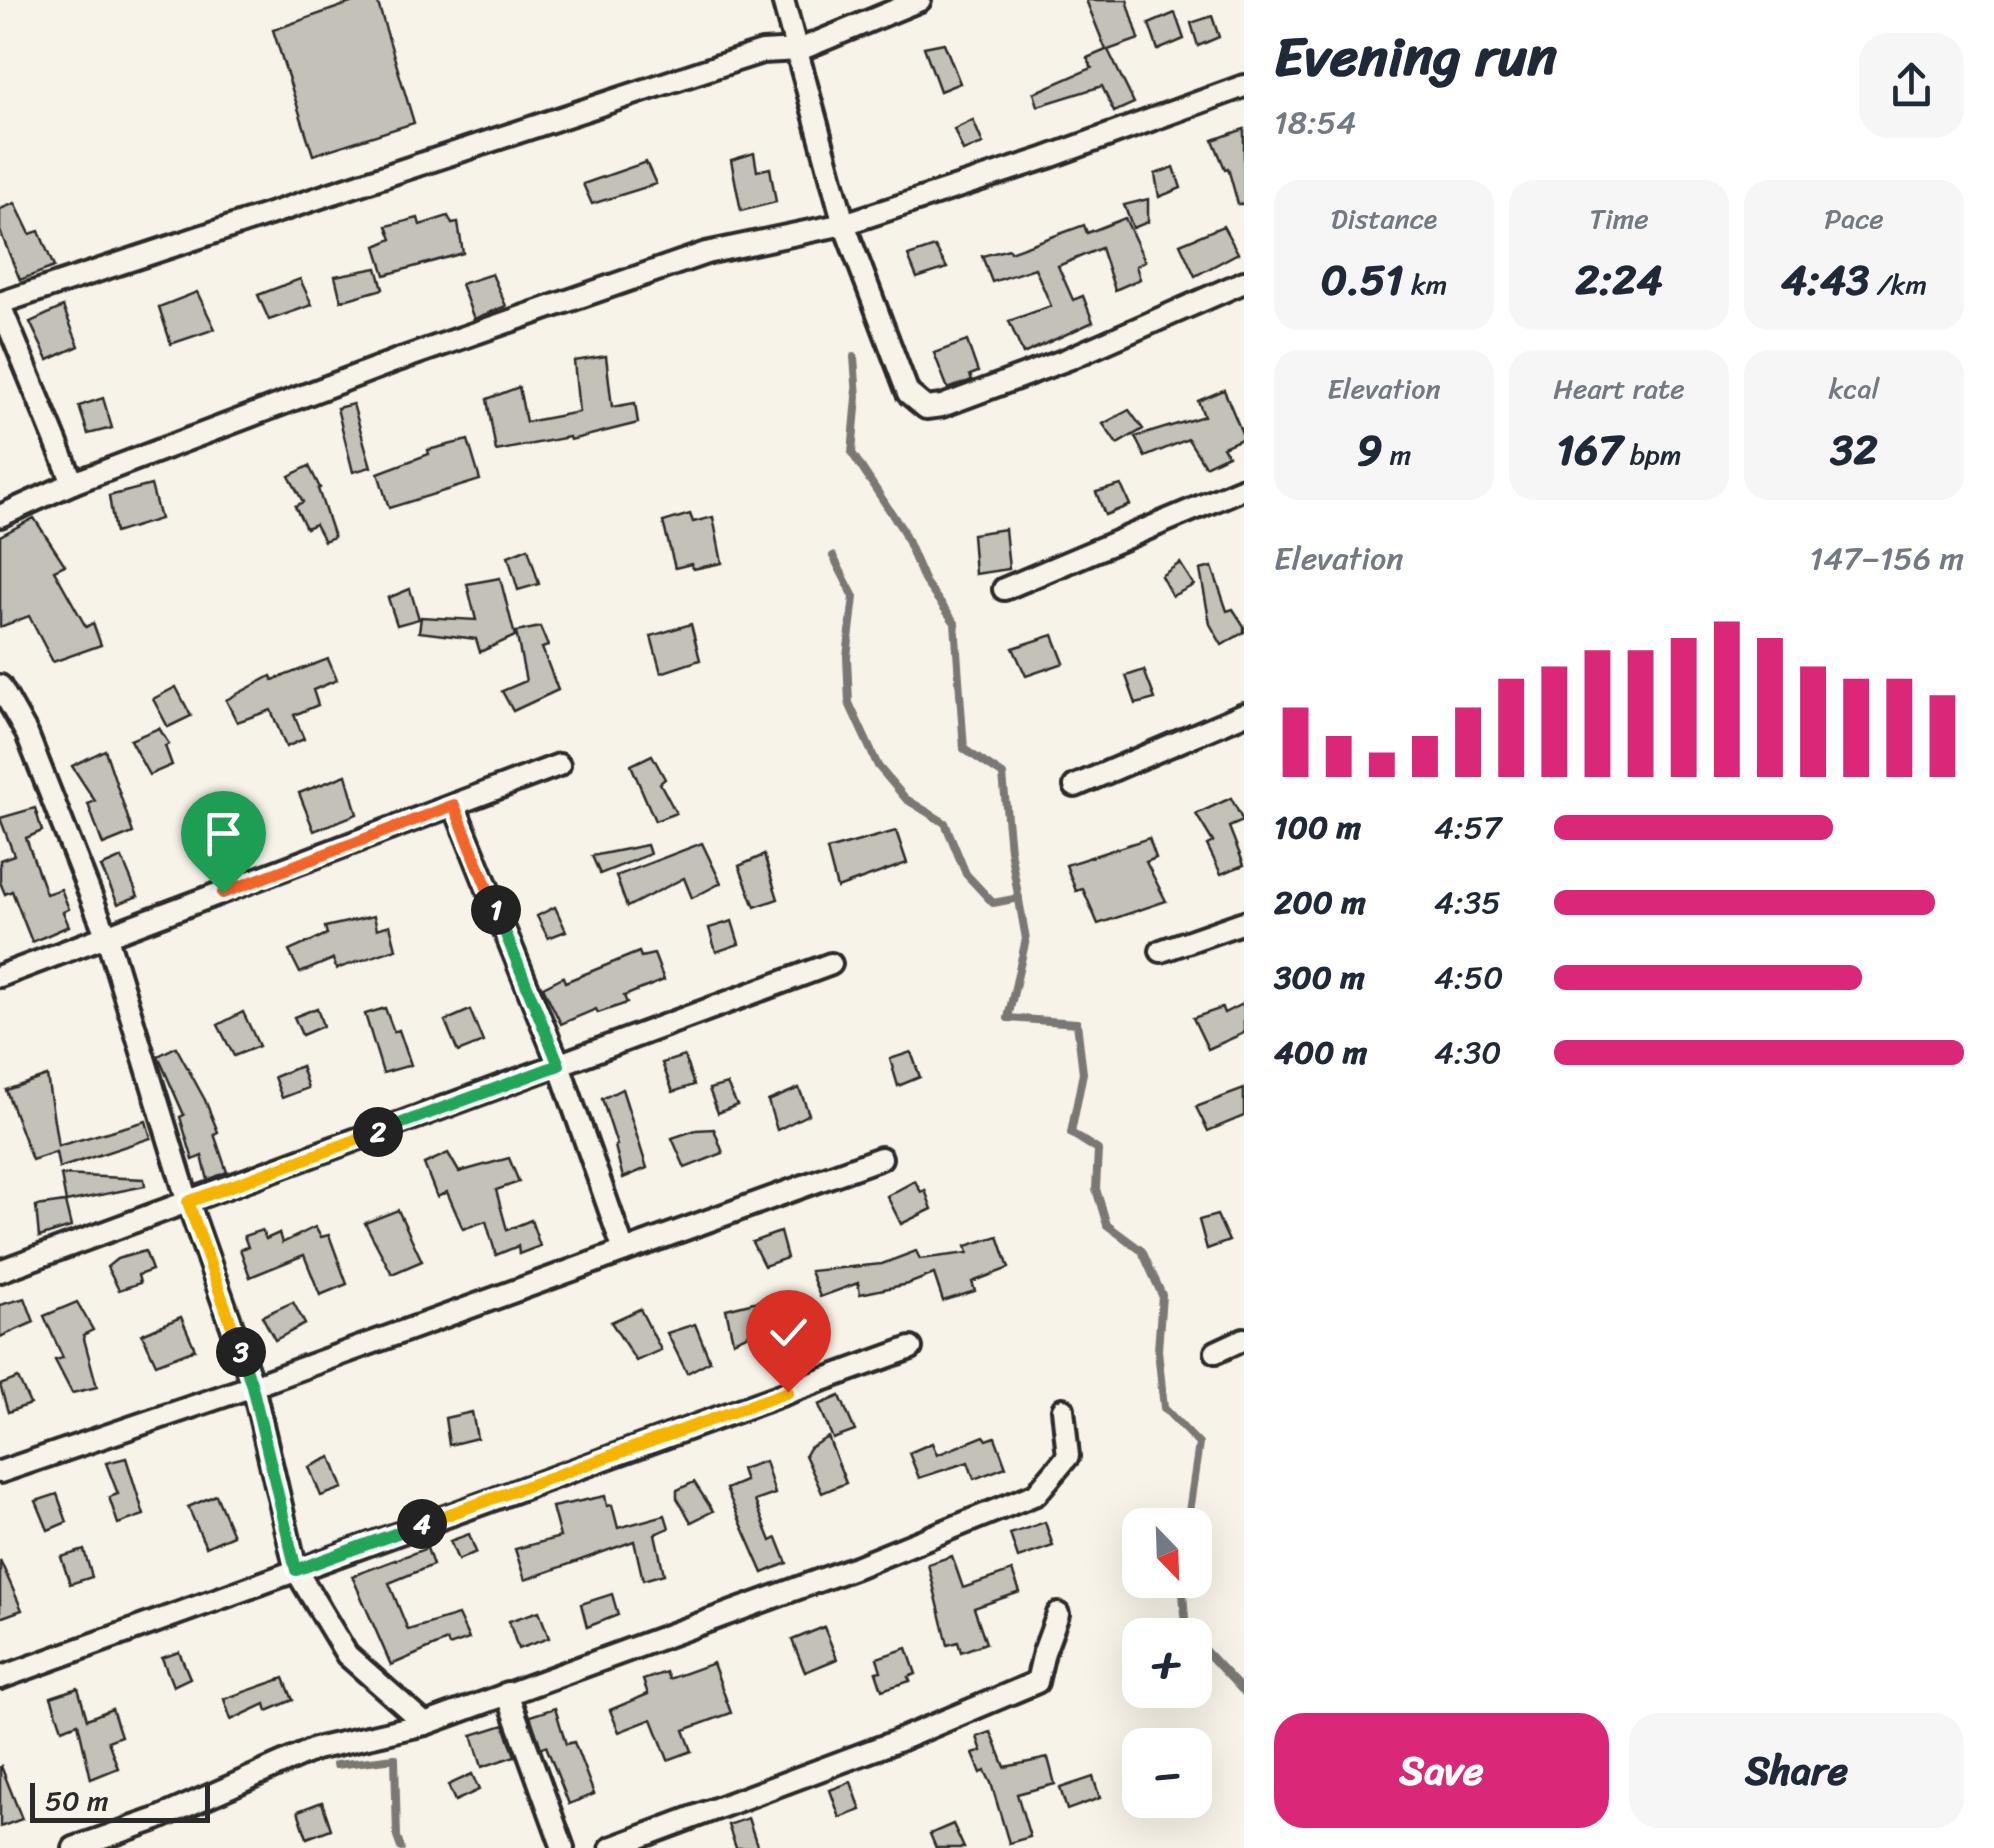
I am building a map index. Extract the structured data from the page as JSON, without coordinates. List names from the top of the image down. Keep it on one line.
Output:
{"scale_bar":"50 m","north":"bottom right","page":{"heading":["Evening run","18:54"],"stats":[["Distance","0.51 km"],["Time","2:24"],["Pace","4:43 /km"],["Elevation","9 m"],["Heart rate","167 bpm"],["kcal","32"]],"chart":["Elevation","147–156 m"],"list":[{"name":"100 m","note":"4:57"},{"name":"200 m","note":"4:35"},{"name":"300 m","note":"4:50"},{"name":"400 m","note":"4:30"}],"pins":["1","2","3","4"],"map_buttons":["+","−"],"buttons":["Save","Share"],"scale":"50 m"}}
